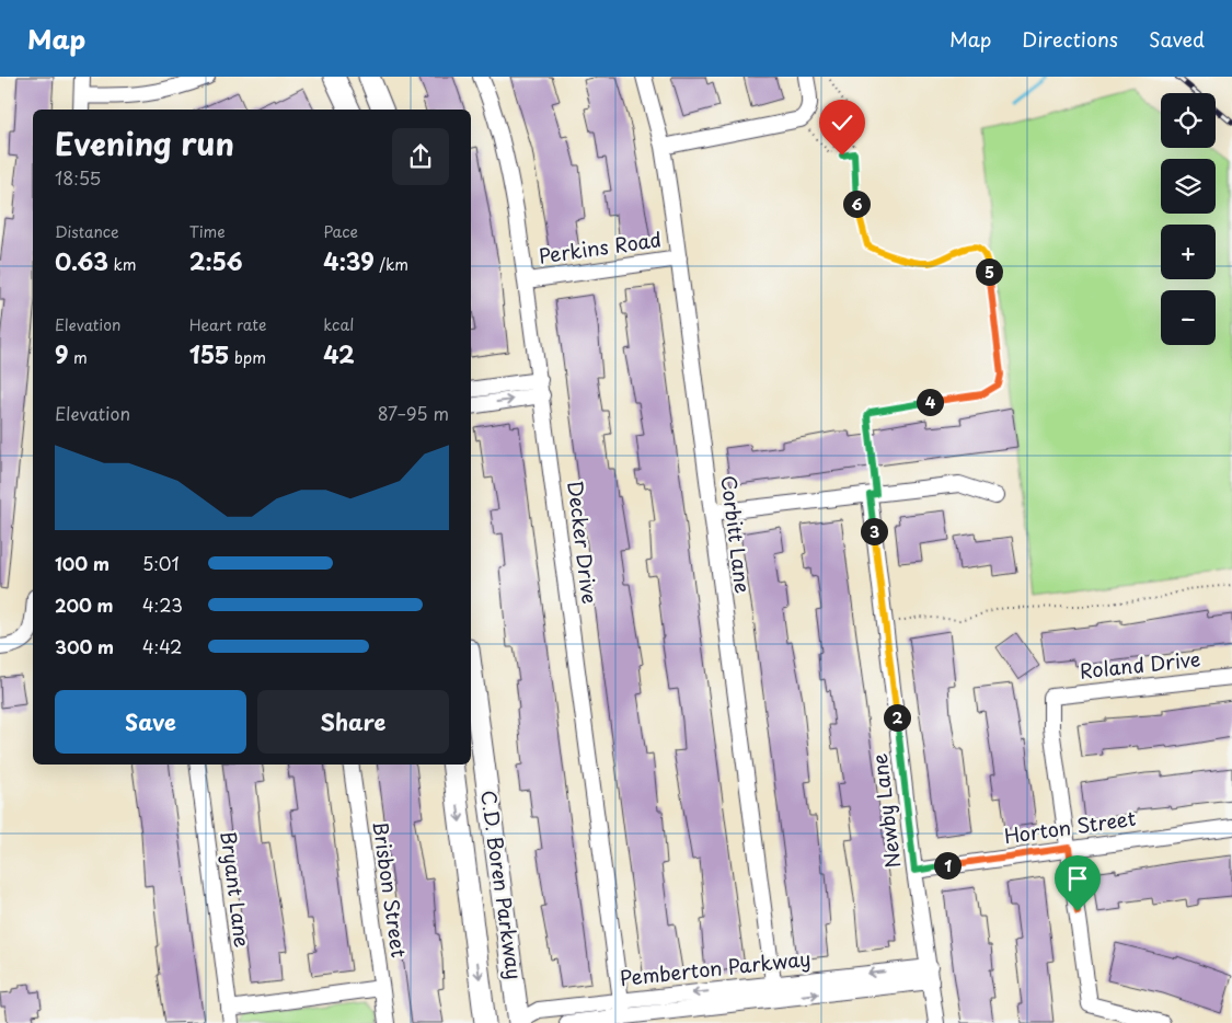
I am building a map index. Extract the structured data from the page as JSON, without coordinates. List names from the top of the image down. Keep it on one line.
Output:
{"streets":{"street":["Perkins Road","Corbitt Lane","Decker Drive","Roland Drive","Newby Lane","Horton Street","C.D. Boren Parkway","Bryant Lane","Brisbon Street","Pemberton Parkway"]},"crossings":[["Perkins Road","Corbitt Lane"],["Perkins Road","Decker Drive"],["Corbitt Lane","Pemberton Parkway"],["Decker Drive","Pemberton Parkway"],["Roland Drive","Horton Street"],["Newby Lane","Horton Street"],["Newby Lane","Pemberton Parkway"],["C.D. Boren Parkway","Pemberton Parkway"]],"page":{"header":"Map","nav":["Map","Directions","Saved"],"map_buttons":["+","−"],"heading":["Evening run","18:55"],"pins":["6","5","4","3","2","1"],"stats":[["Distance","0.63 km"],["Time","2:56"],["Pace","4:39 /km"],["Elevation","9 m"],["Heart rate","155 bpm"],["kcal","42"]],"chart":["Elevation","87–95 m"],"list":[{"name":"100 m","note":"5:01"},{"name":"200 m","note":"4:23"},{"name":"300 m","note":"4:42"}],"buttons":["Save","Share"]}}
